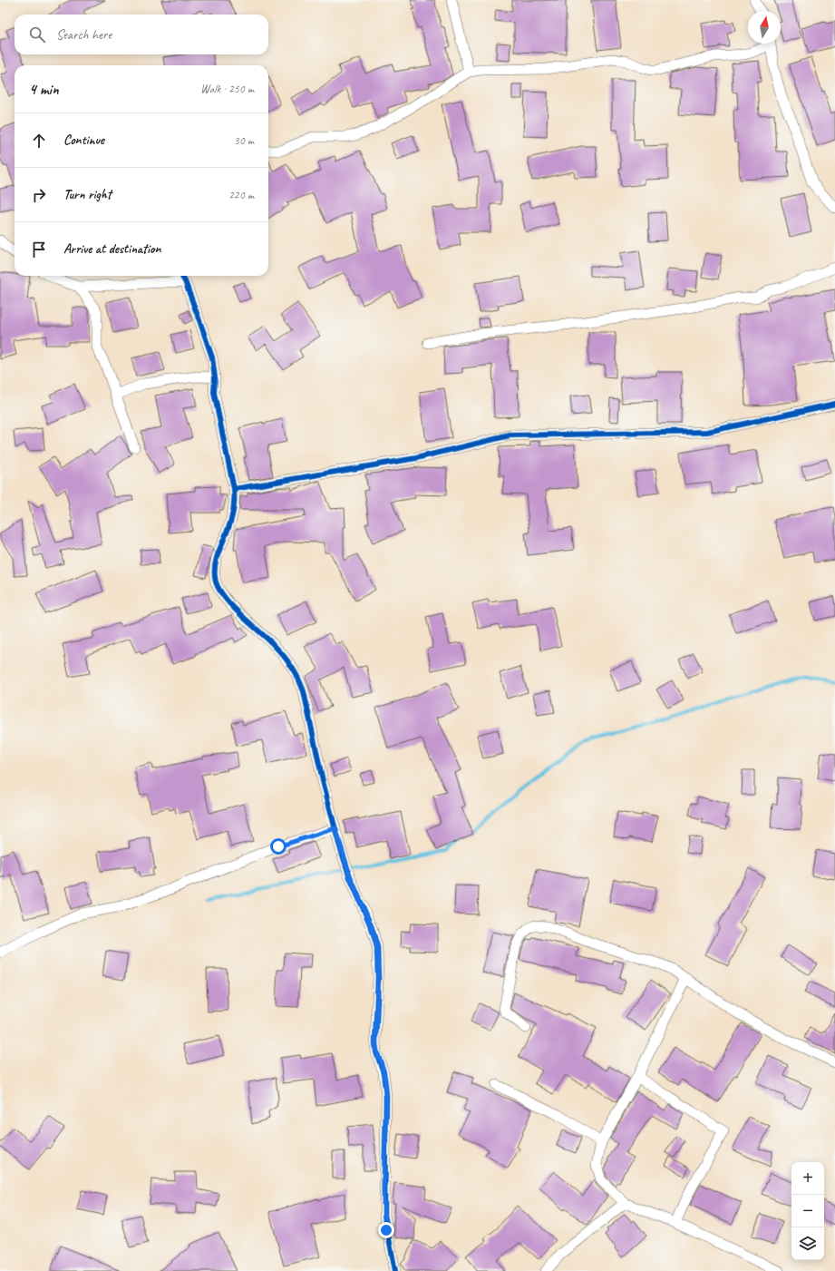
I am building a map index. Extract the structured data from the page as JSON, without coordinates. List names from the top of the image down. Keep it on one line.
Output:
{"north":"top","page":{"search":"Search here","heading":["4 min","Walk · 250 m"],"list":[["Continue","30 m"],["Turn right","220 m"],"Arrive at destination"],"map_buttons":["+","−"]}}
